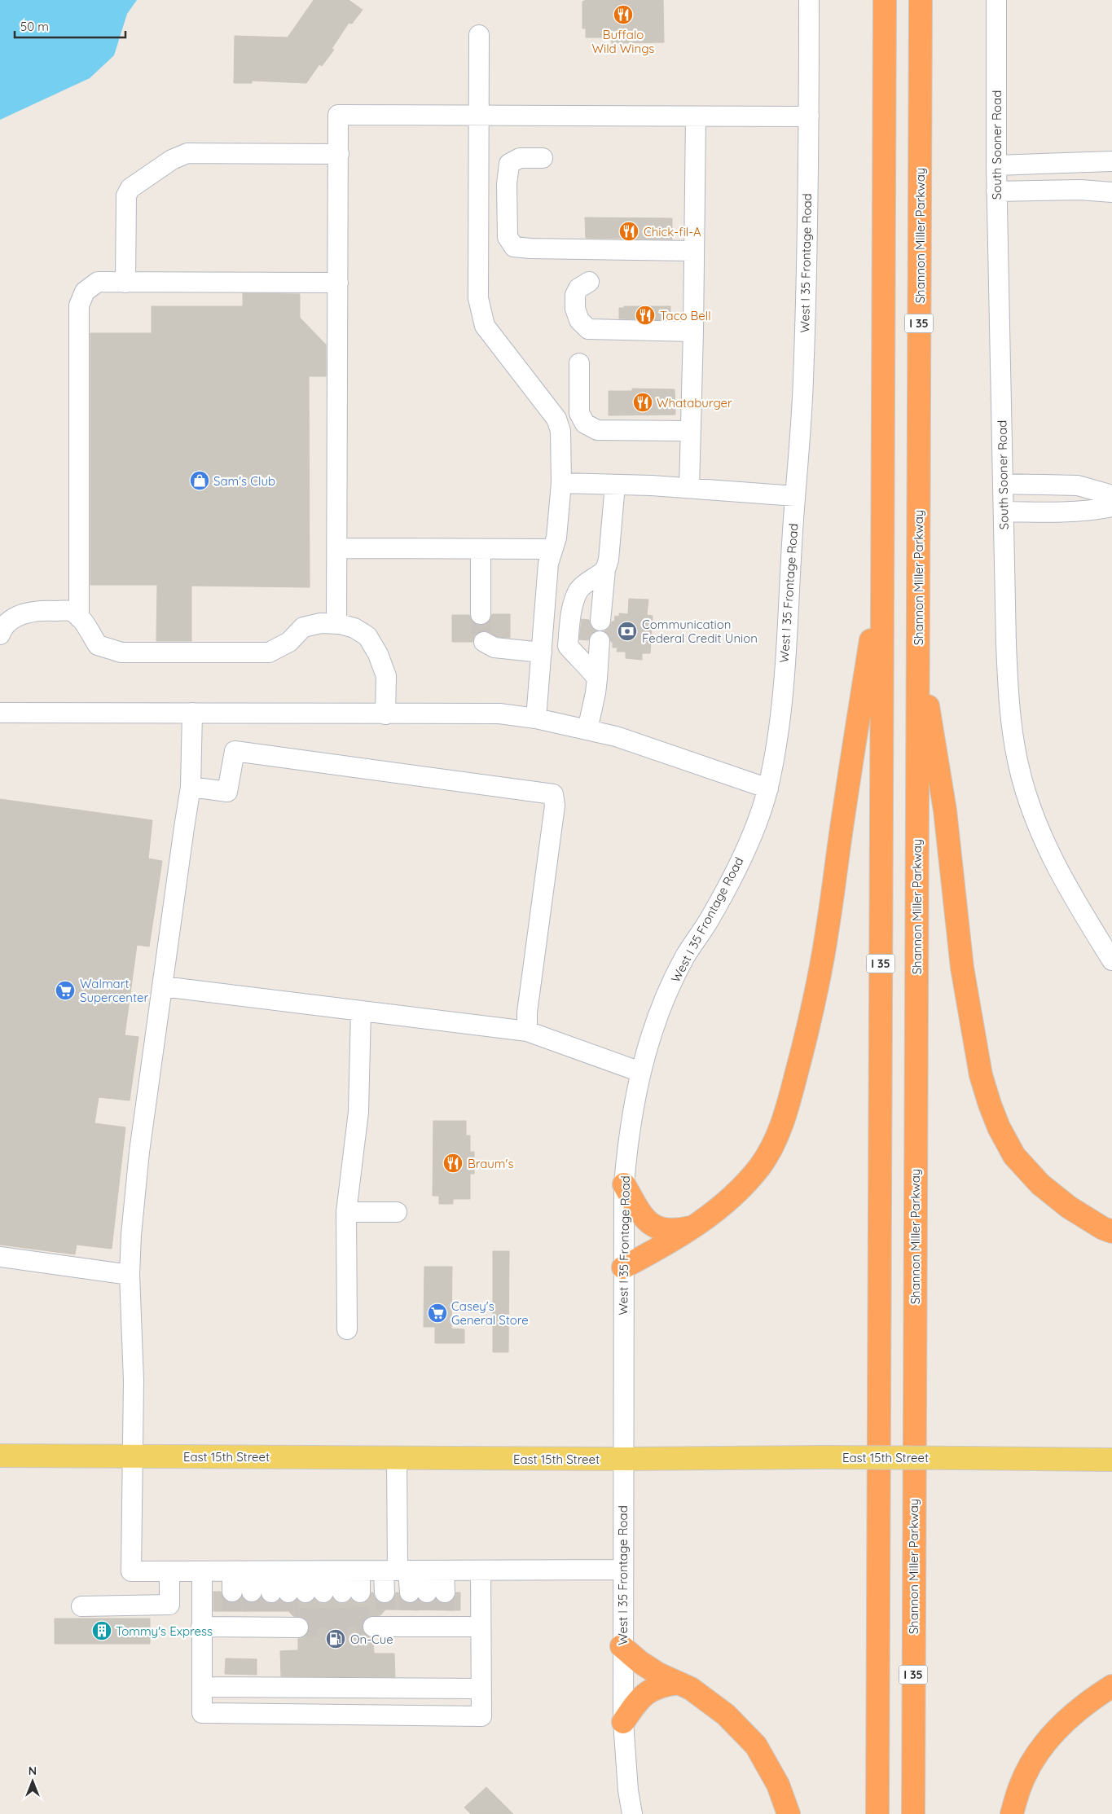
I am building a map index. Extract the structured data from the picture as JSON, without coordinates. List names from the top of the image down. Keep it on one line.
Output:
{"streets":{"highway":["Shannon Miller Parkway","I 35"],"main road":["East 15th Street"],"street":["South Sooner Road","West I 35 Frontage Road"]},"crossings":[["West I 35 Frontage Road","East 15th Street"]],"places":{"restaurant":["Buffalo Wild Wings","Chick-fil-A","Taco Bell","Whataburger","Braum's"],"shop":["Sam's Club"],"bank":["Communication Federal Credit Union"],"supermarket":["Walmart Supercenter","Casey's General Store"],"building":["Tommy's Express"],"fuel station":["On-Cue"]},"scale_bar":"50 m","north":"top"}
